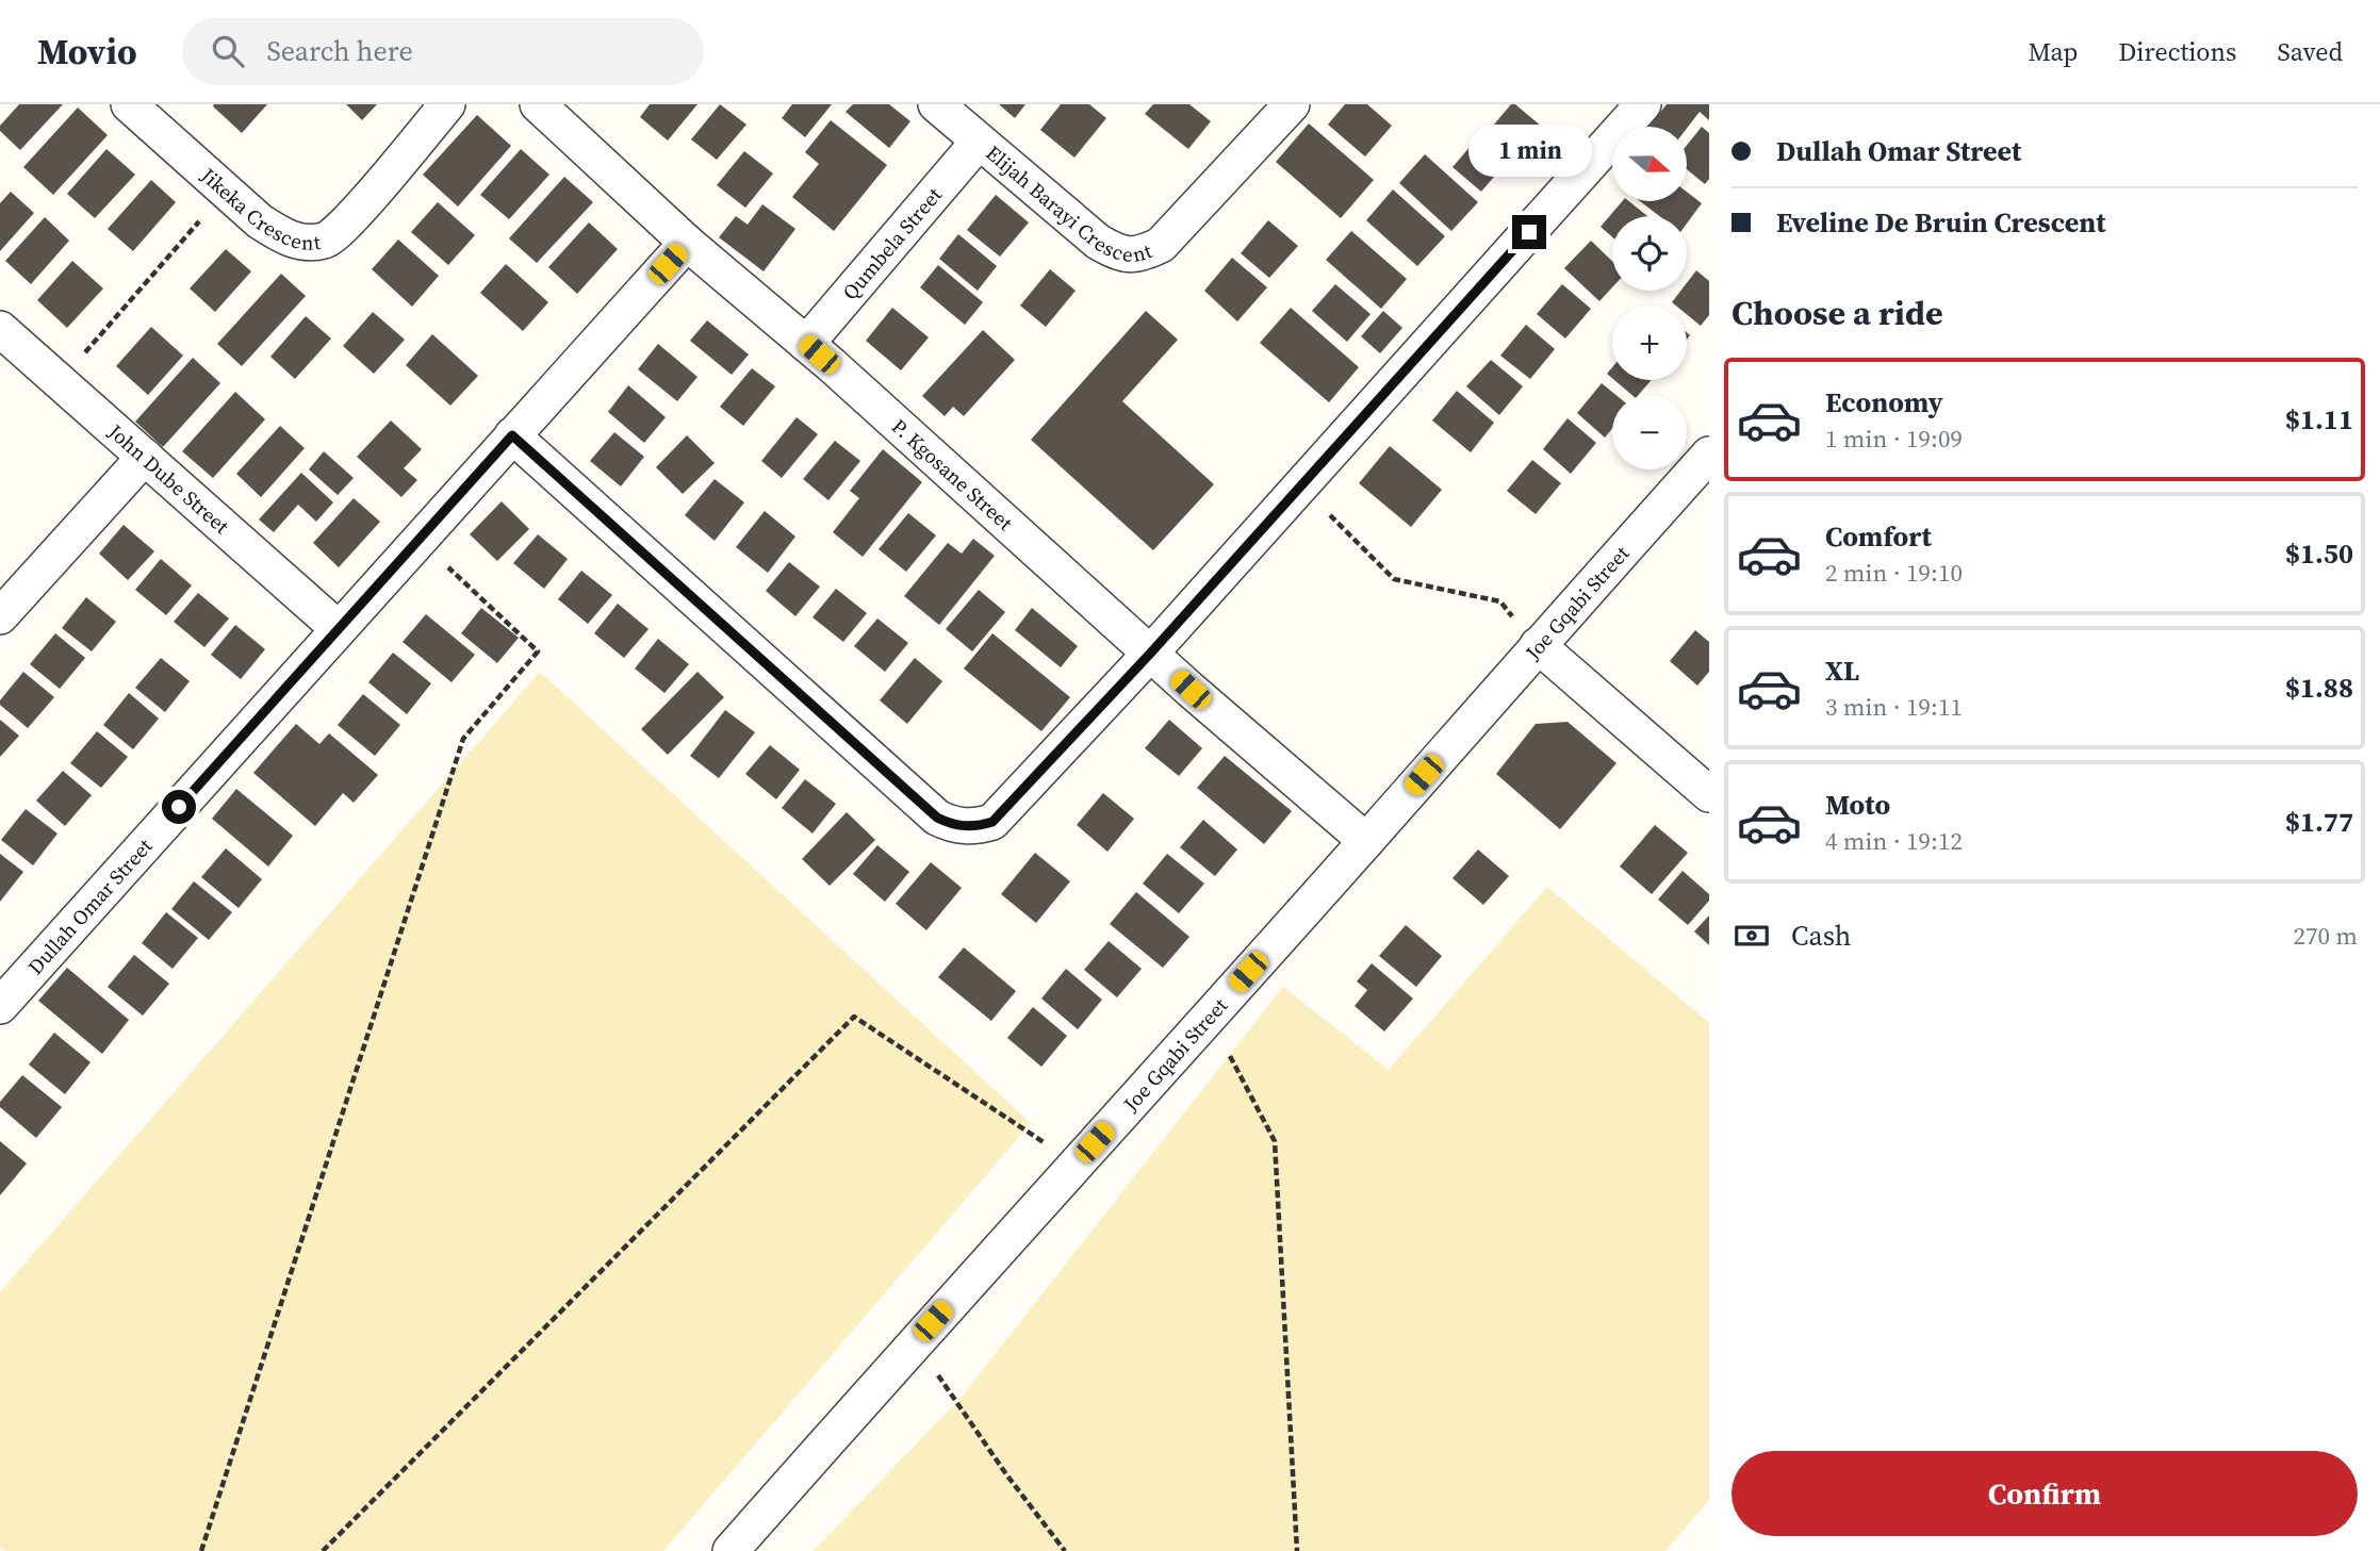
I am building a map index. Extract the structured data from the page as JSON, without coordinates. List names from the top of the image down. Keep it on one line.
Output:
{"streets":{"street":["Elijah Barayi Crescent","Jikeka Crescent","Qumbela Street","P. Kgosane Street","John Dube Street","Joe Gqabi Street","Dullah Omar Street"]},"crossings":[["Elijah Barayi Crescent","Qumbela Street"],["Qumbela Street","P. Kgosane Street"],["P. Kgosane Street","Joe Gqabi Street"],["P. Kgosane Street","Dullah Omar Street"],["John Dube Street","Dullah Omar Street"]],"north":"right","page":{"header":"Movio","search":"Search here","nav":["Map","Directions","Saved"],"banner":["Dullah Omar Street","Eveline De Bruin Crescent"],"bubble":"1 min","map_buttons":["+","−"],"heading":"Choose a ride","list":[{"name":"Economy","note":"1 min · 19:09","value":"$1.11"},{"name":"Comfort","note":"2 min · 19:10","value":"$1.50"},{"name":"XL","note":"3 min · 19:11","value":"$1.88"},{"name":"Moto","note":"4 min · 19:12","value":"$1.77"}],"pay":["Cash","270 m"],"buttons":"Confirm"}}
